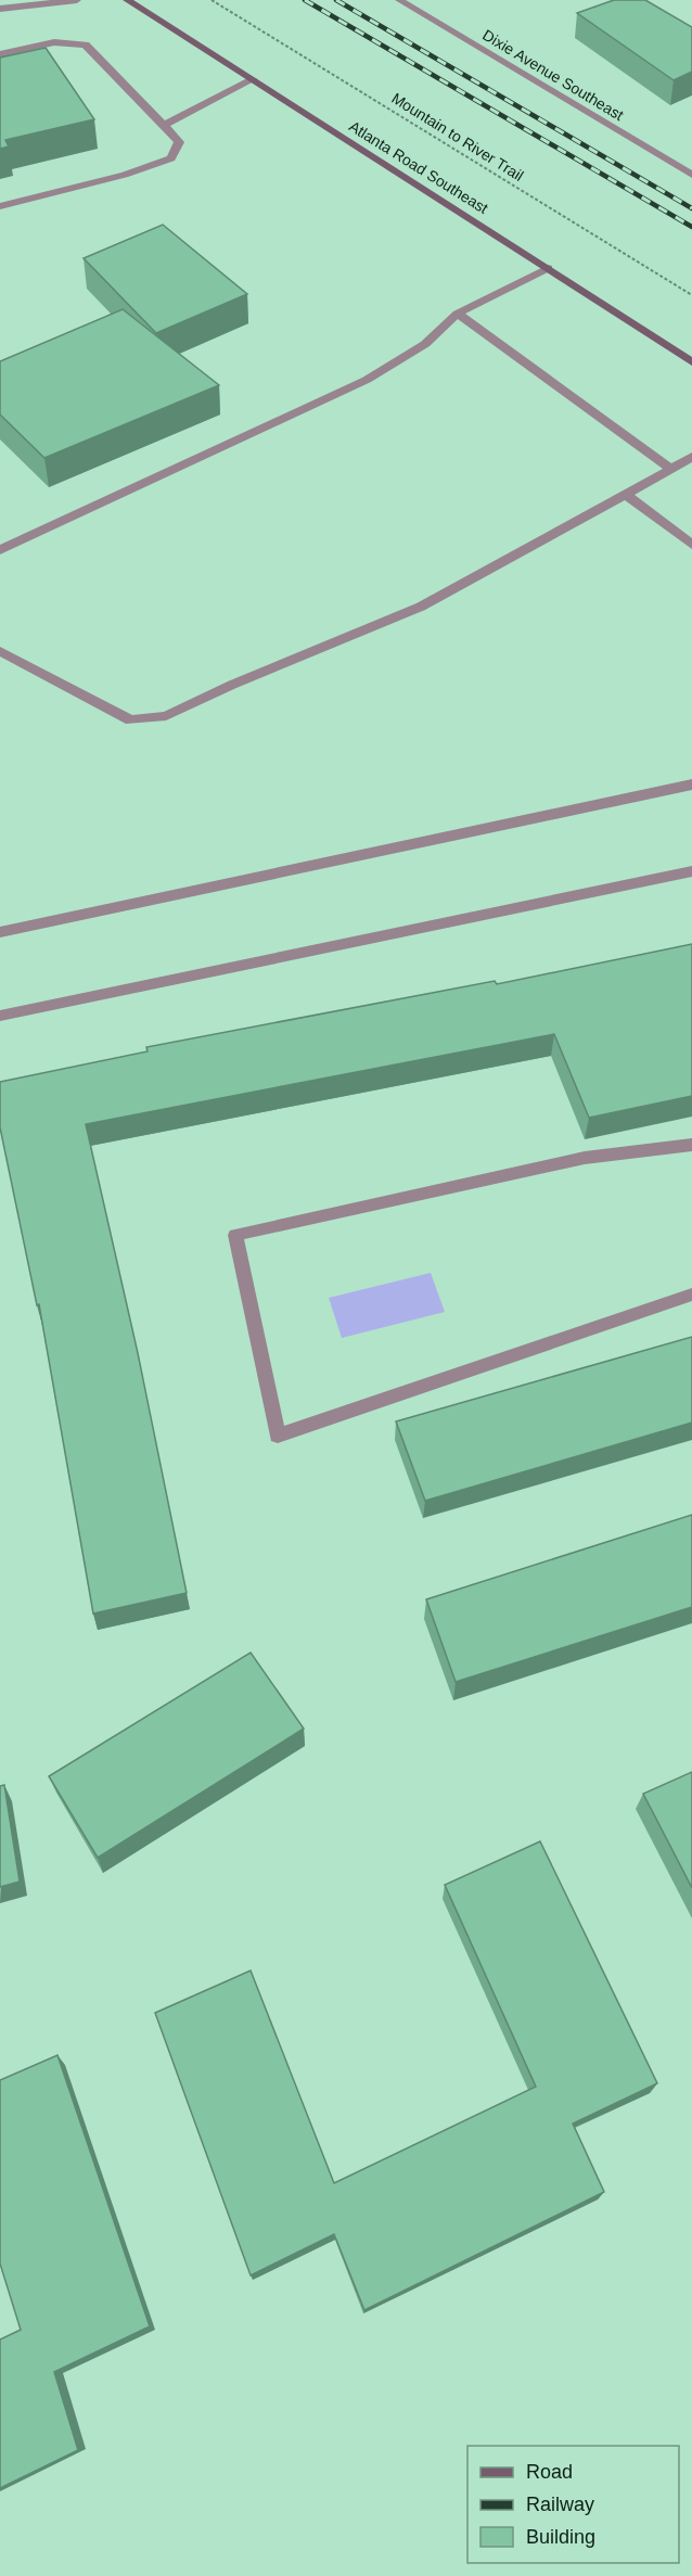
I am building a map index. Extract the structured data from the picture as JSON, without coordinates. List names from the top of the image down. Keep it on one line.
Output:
{"streets":{"main road":["Atlanta Road Southeast"],"street":["Dixie Avenue Southeast"],"path":["Mountain to River Trail"]},"legend":["Road","Railway","Building"]}
